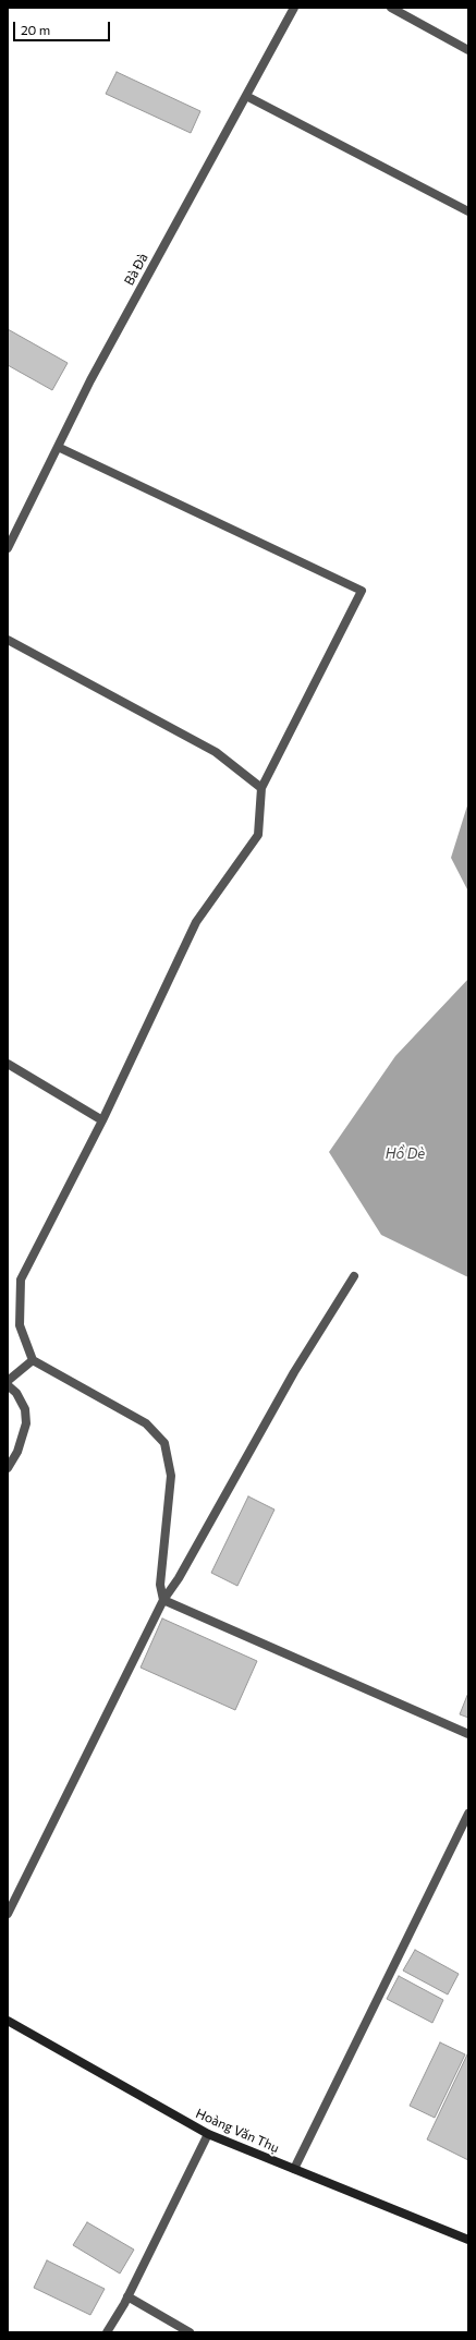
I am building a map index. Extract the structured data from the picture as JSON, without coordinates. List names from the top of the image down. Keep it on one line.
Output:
{"streets":{"main road":["Hoàng Văn Thụ"],"street":["Bà Đà"]},"water":["Hồ Dè"],"scale_bar":"20 m"}
